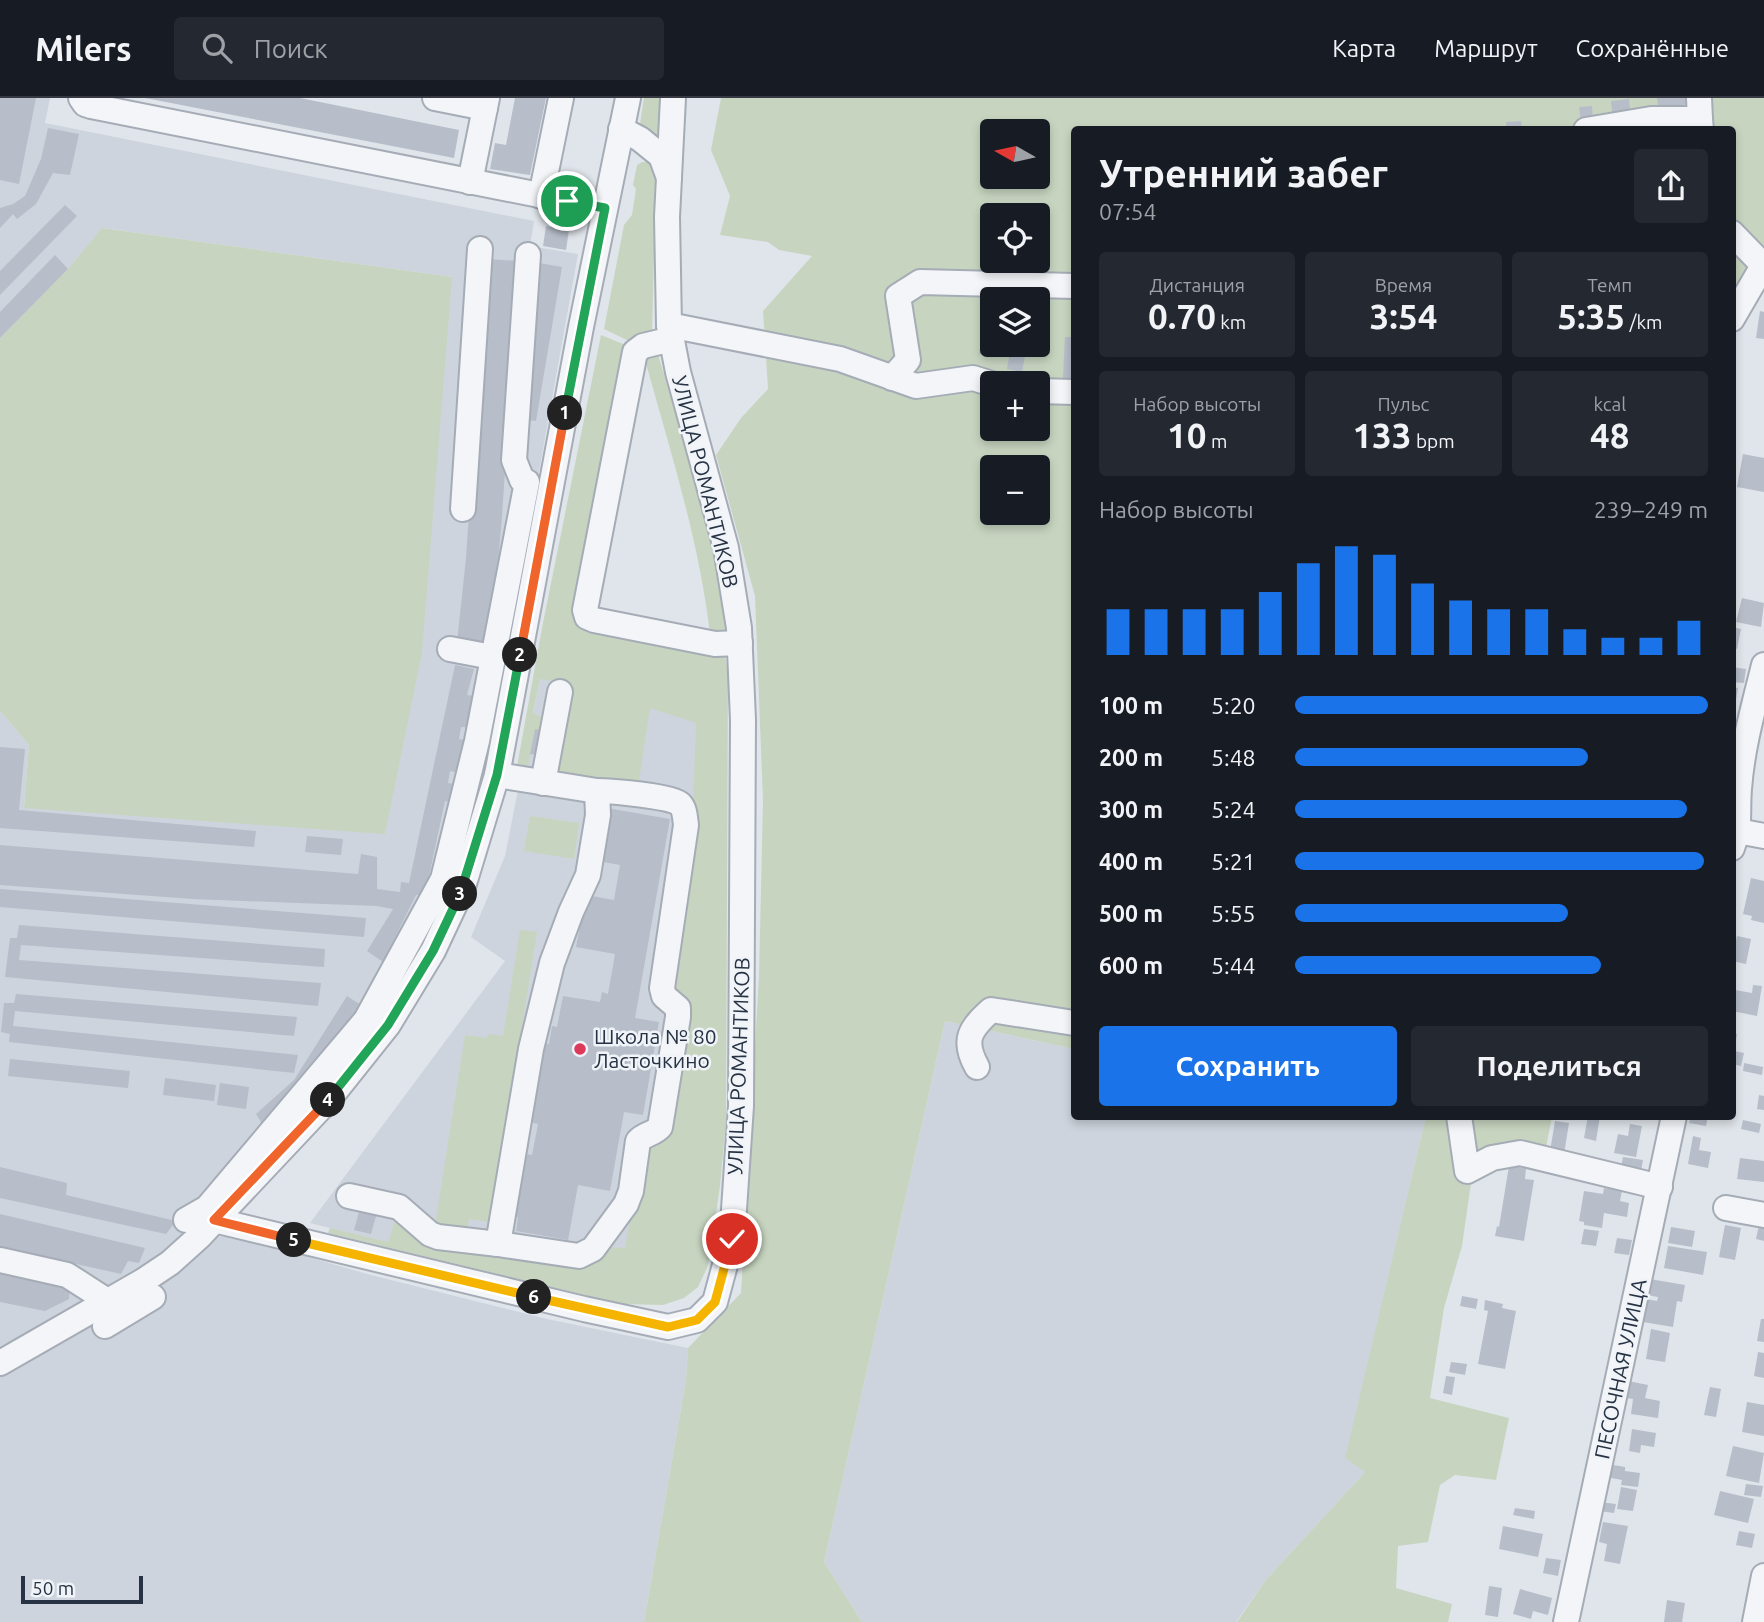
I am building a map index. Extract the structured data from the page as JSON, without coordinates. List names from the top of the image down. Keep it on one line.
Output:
{"streets":{"street":["УЛИЦА РОМАНТИКОВ","ПЕСОЧНАЯ УЛИЦА"]},"places":["Школа № 80 Ласточкино"],"scale_bar":"50 m","north":"left","page":{"header":"Milers","search":"Поиск","nav":["Карта","Маршрут","Сохранённые"],"map_buttons":["+","−"],"heading":["Утренний забег","07:54"],"stats":[["Дистанция","0.70 km"],["Время","3:54"],["Темп","5:35 /km"],["Набор высоты","10 m"],["Пульс","133 bpm"],["kcal","48"]],"pins":["1","2","3","4","5","6"],"chart":["Набор высоты","239–249 m"],"list":[{"name":"100 m","note":"5:20"},{"name":"200 m","note":"5:48"},{"name":"300 m","note":"5:24"},{"name":"400 m","note":"5:21"},{"name":"500 m","note":"5:55"},{"name":"600 m","note":"5:44"}],"buttons":["Сохранить","Поделиться"],"scale":"50 m"}}
